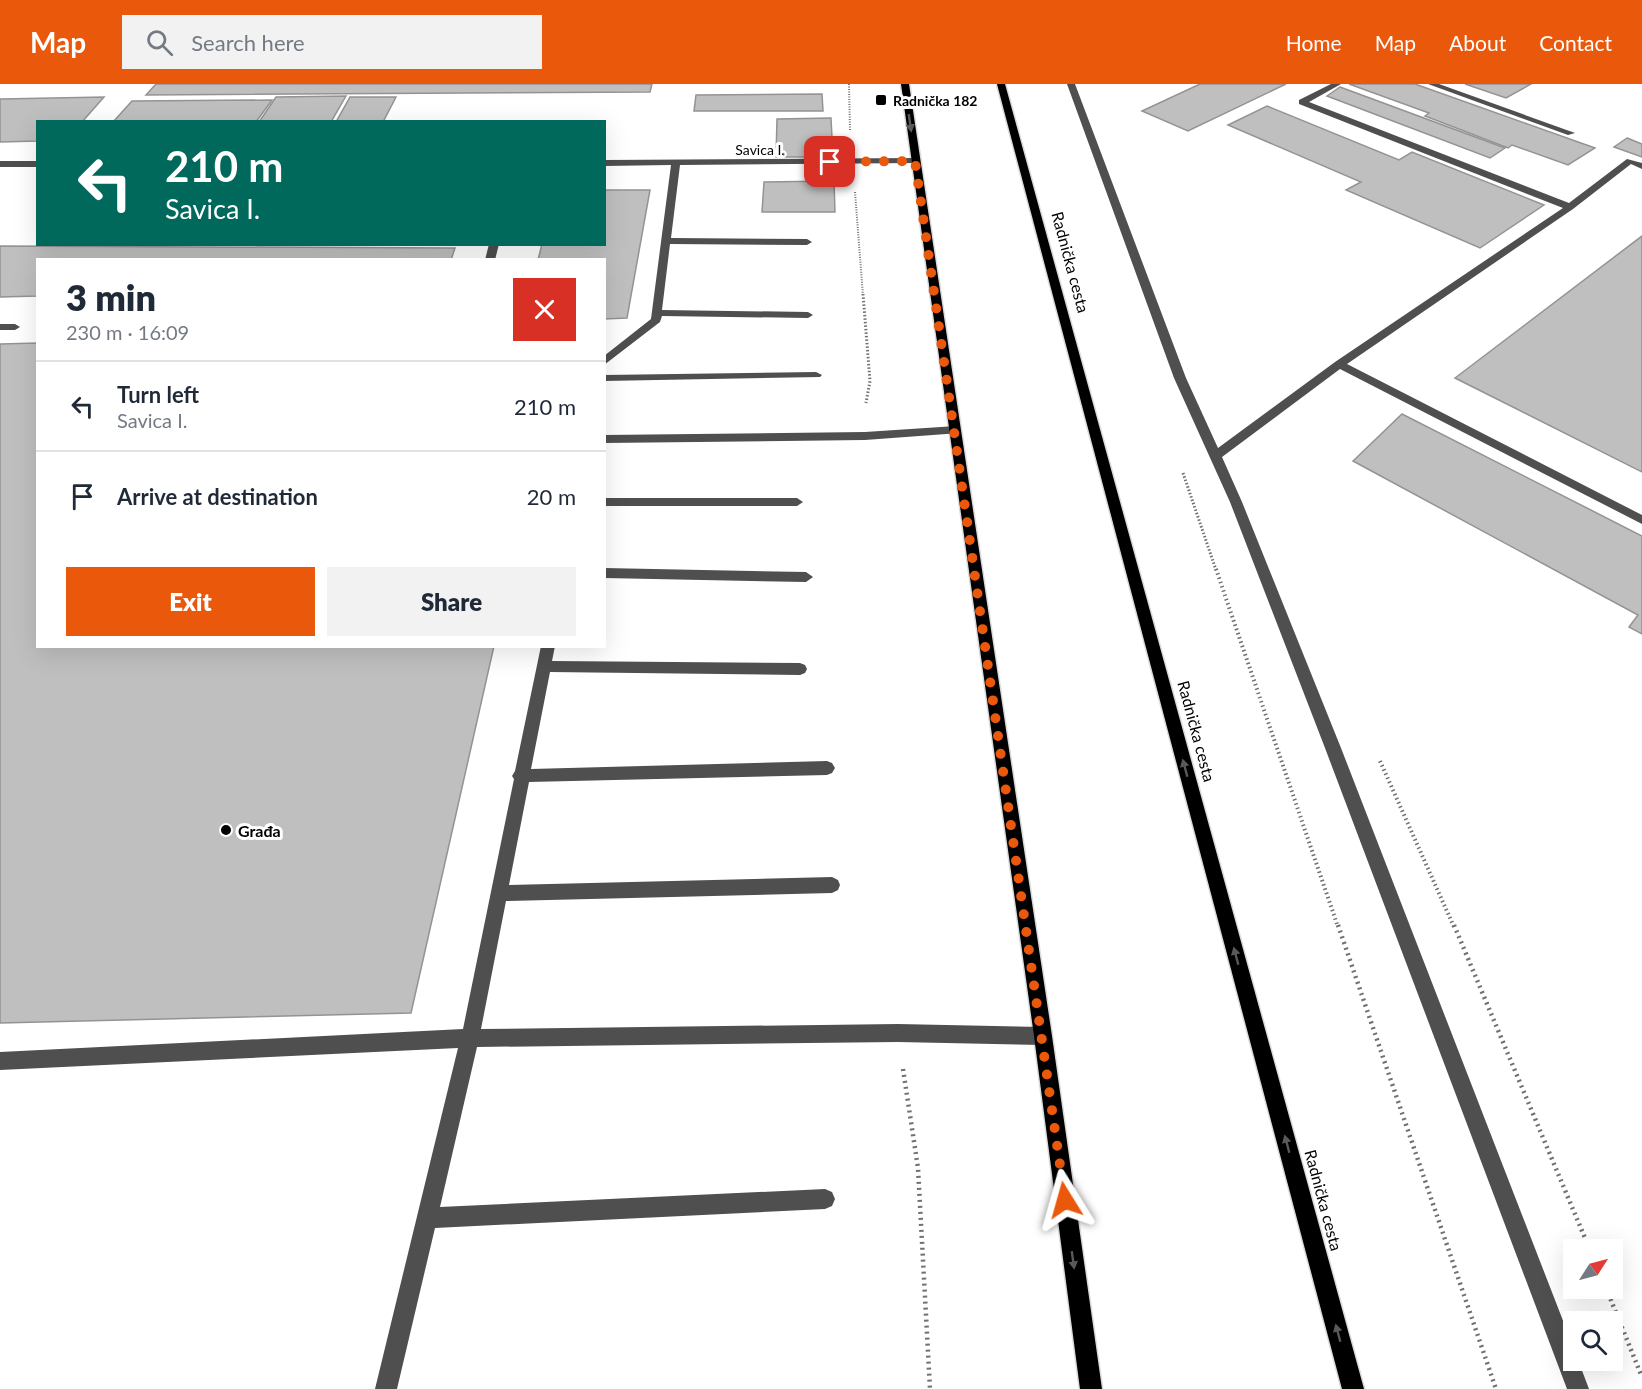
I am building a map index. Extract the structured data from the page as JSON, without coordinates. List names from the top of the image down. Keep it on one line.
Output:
{"streets":{"main road":["Radnička cesta"],"street":["Savica I."]},"one_way":["Radnička cesta"],"places":{"transit":["Radnička 182"],"other":["Građa"]},"north":"top right","page":{"header":"Map","search":"Search here","nav":["Home","Map","About","Contact"],"turn":["210 m","Savica I."],"heading":["3 min","230 m · 16:09"],"list":[{"name":"Turn left","note":"Savica I.","value":"210 m"},{"name":"Arrive at destination","value":"20 m"}],"buttons":["Exit","Share"]}}
